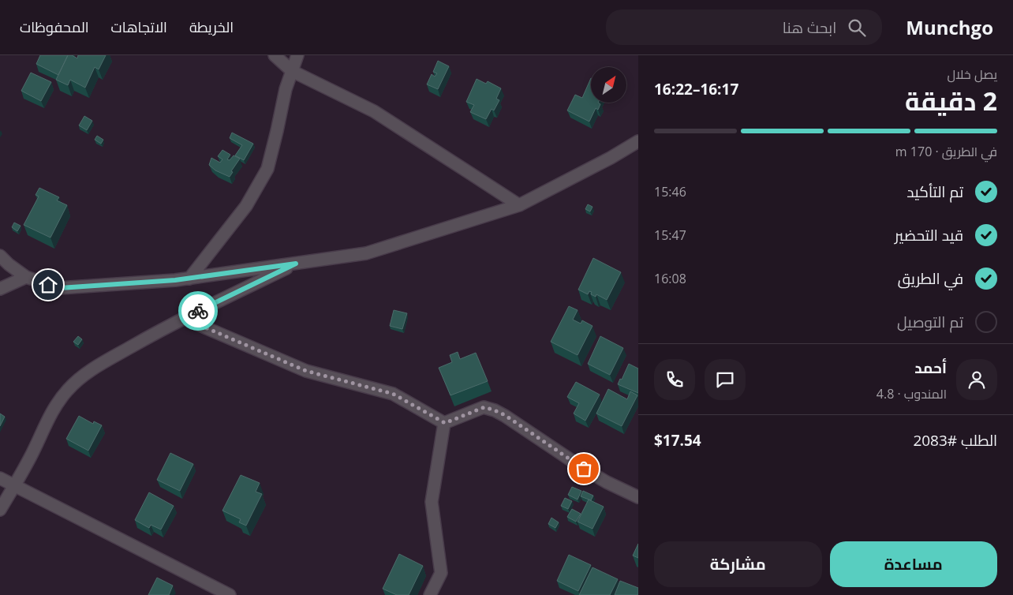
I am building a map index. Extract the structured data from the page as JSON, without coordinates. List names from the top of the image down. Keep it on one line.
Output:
{"north":"top right","page":{"header":"Munchgo","search":"ابحث هنا","nav":["الخريطة","الاتجاهات","المحفوظات"],"heading":["2 دقيقة","يصل خلال","16:17–16:22"],"panel":["أحمد","المندوب · 4.8","الطلب #2083","$17.54"],"bar":"في الطريق · 170 m","list":[["تم التأكيد","15:46"],["قيد التحضير","15:47"],["في الطريق","16:08"],"تم التوصيل"],"buttons":["مساعدة","مشاركة"]}}
